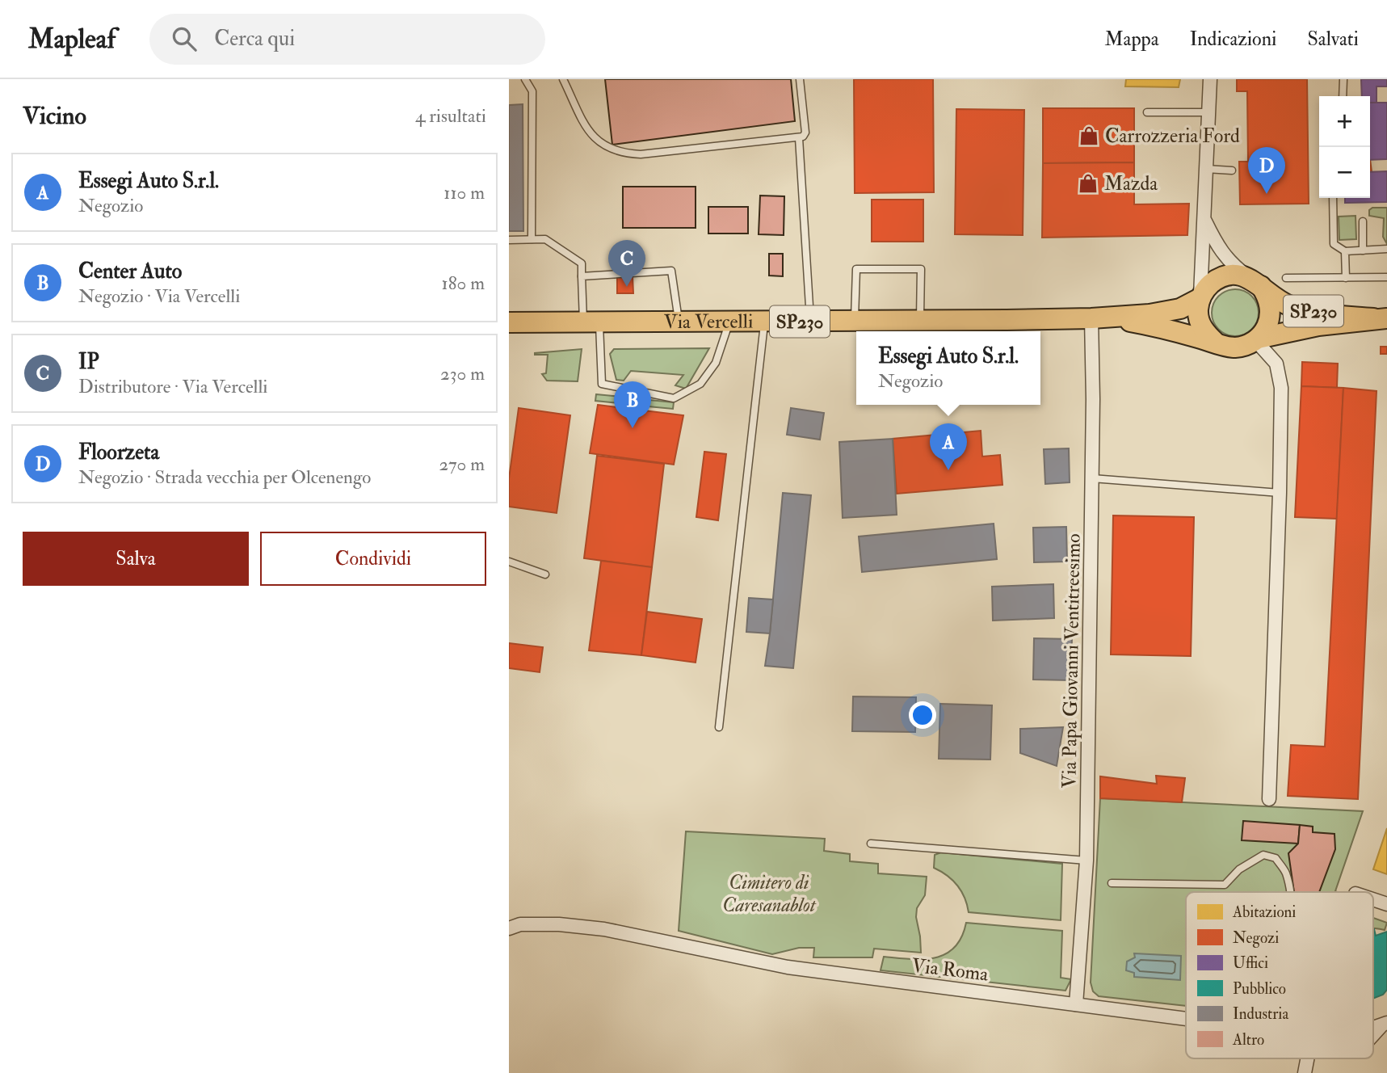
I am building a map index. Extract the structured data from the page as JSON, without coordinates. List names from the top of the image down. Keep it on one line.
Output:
{"streets":{"main road":["SP230","Via Vercelli"],"street":["Via Papa Giovanni Ventitreesimo","Via Roma"]},"crossings":[["SP230","Via Vercelli"],["Via Vercelli","Via Papa Giovanni Ventitreesimo"],["Via Papa Giovanni Ventitreesimo","Via Roma"]],"parks":["Cimitero di Caresanablot"],"places":{"shop":["Carrozzeria Ford","Mazda"]},"legend":["Abitazioni","Negozi","Uffici","Pubblico","Industria","Altro"],"page":{"header":"Mapleaf","search":"Cerca qui","nav":["Mappa","Indicazioni","Salvati"],"heading":["Vicino","4 risultati"],"map_buttons":["+","−"],"pins":["D","C","B","A"],"list":[{"mark":"A","name":"Essegi Auto S.r.l.","note":"Negozio","value":"110 m"},{"mark":"B","name":"Center Auto","note":"Negozio · Via Vercelli","value":"180 m"},{"mark":"C","name":"IP","note":"Distributore · Via Vercelli","value":"230 m"},{"mark":"D","name":"Floorzeta","note":"Negozio · Strada vecchia per Olcenengo","value":"270 m"}],"popup":["Essegi Auto S.r.l.","Negozio"],"buttons":["Salva","Condividi"]}}
